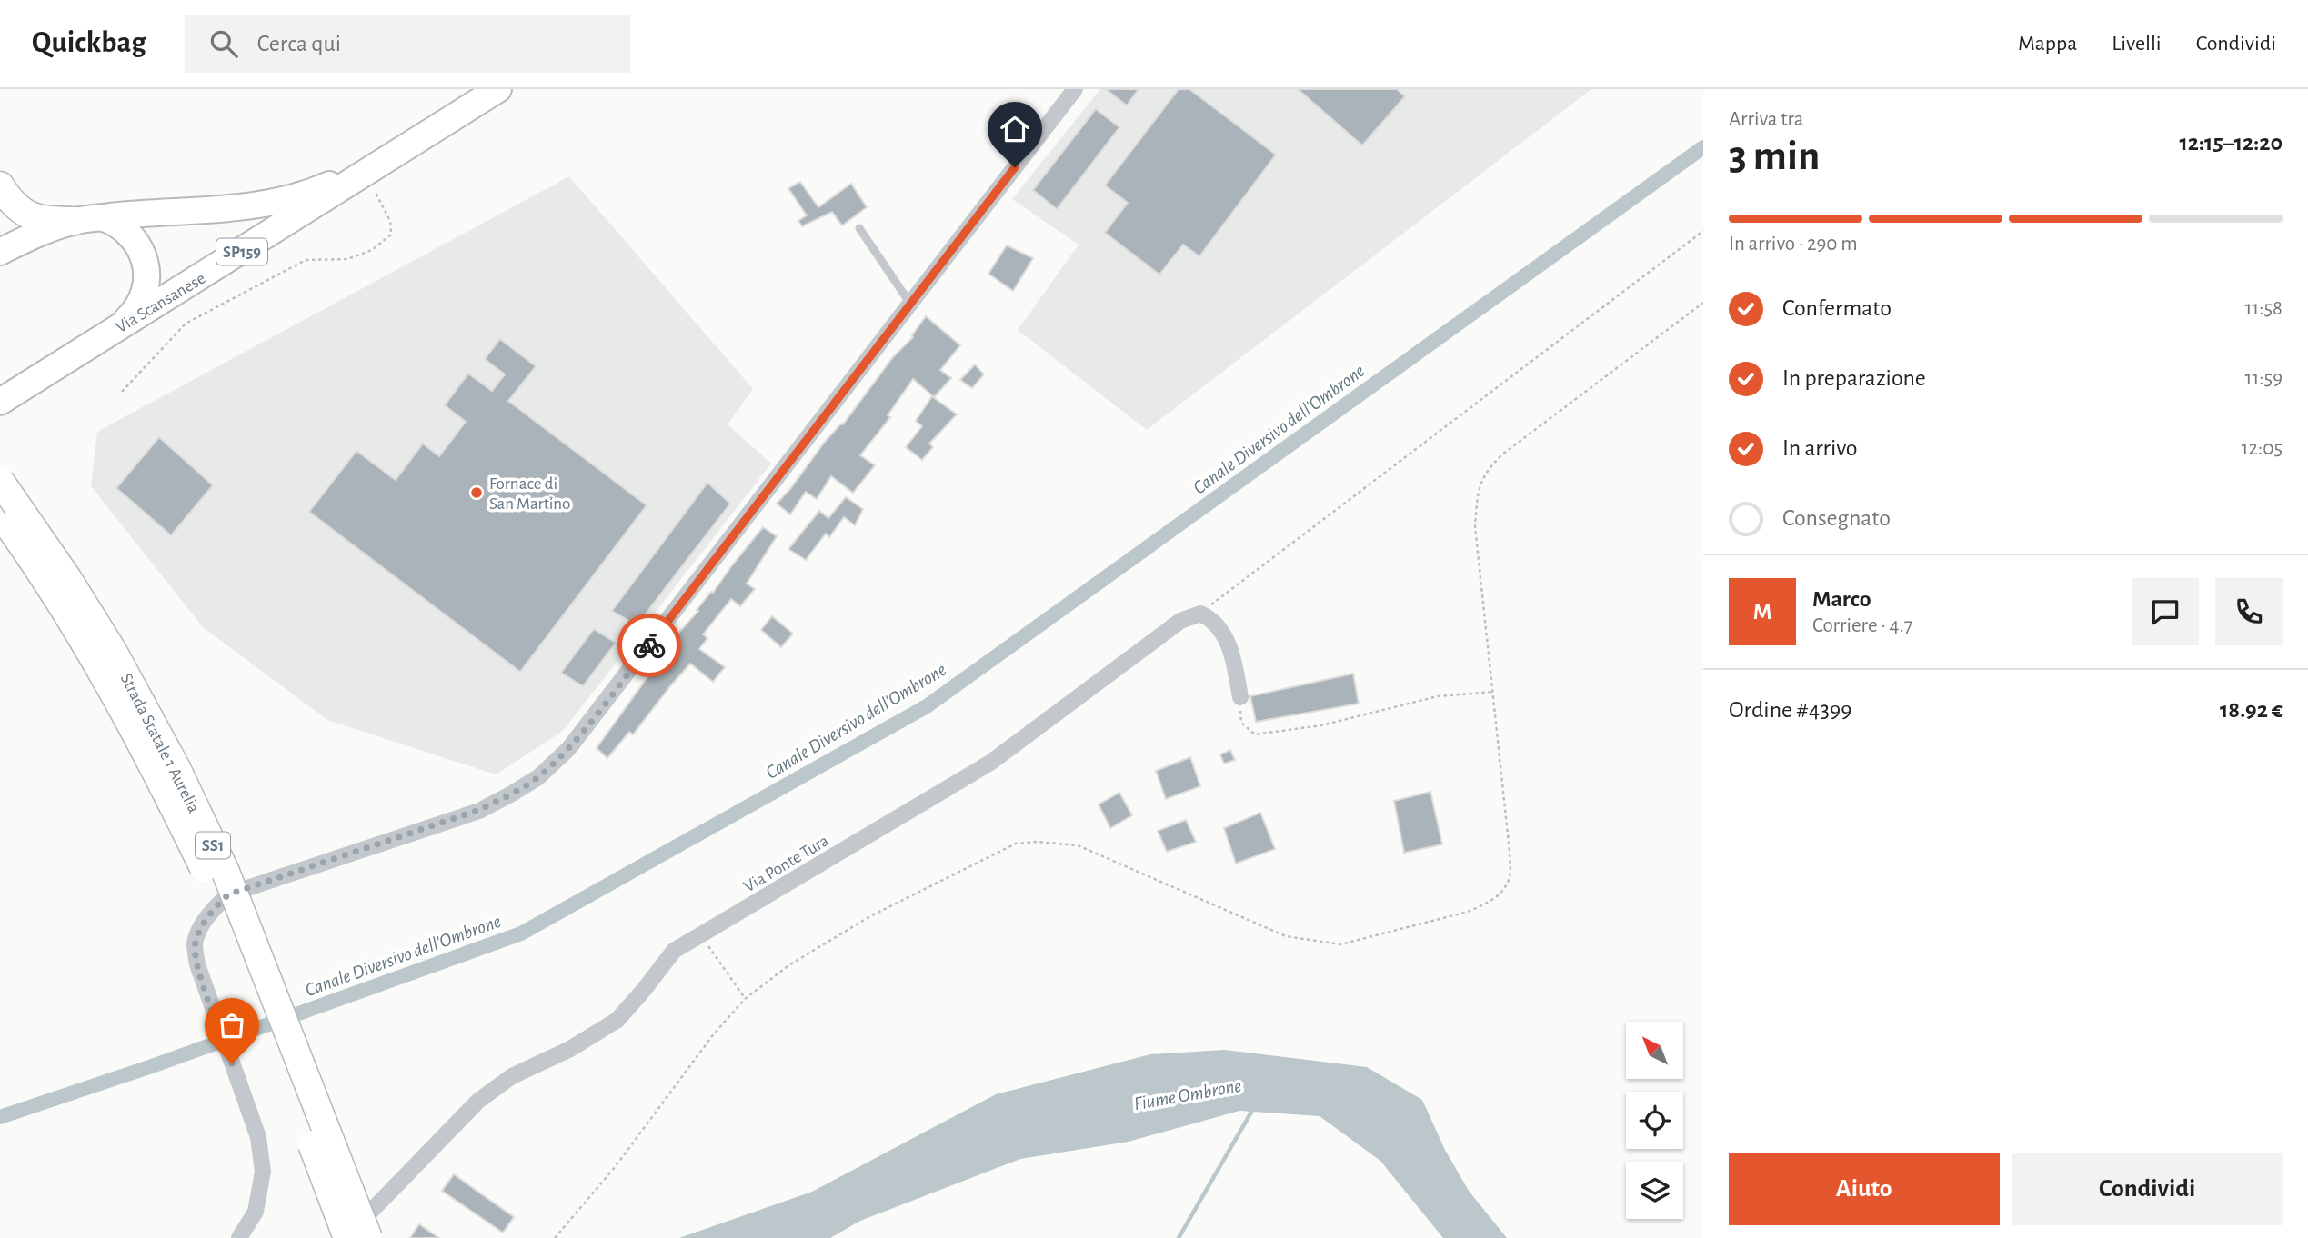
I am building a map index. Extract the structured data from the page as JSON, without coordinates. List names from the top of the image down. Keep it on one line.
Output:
{"streets":{"highway":["Strada Statale 1 Aurelia","SS1"],"main road":["SP159","Via Scansanese"],"street":["Via Ponte Tura"]},"crossings":[["SP159","Via Scansanese"],["Strada Statale 1 Aurelia","Via Ponte Tura"]],"water":["Canale Diversivo dell'Ombrone","Fiume Ombrone"],"places":["Fornace di San Martino"],"north":"top left","page":{"header":"Quickbag","search":"Cerca qui","nav":["Mappa","Livelli","Condividi"],"heading":["3 min","Arriva tra","12:15–12:20"],"panel":["Marco","Corriere · 4.7","Ordine #4399","18.92 €"],"bar":"In arrivo · 290 m","list":[["Confermato","11:58"],["In preparazione","11:59"],["In arrivo","12:05"],"Consegnato"],"round":"M","buttons":["Aiuto","Condividi"]}}
